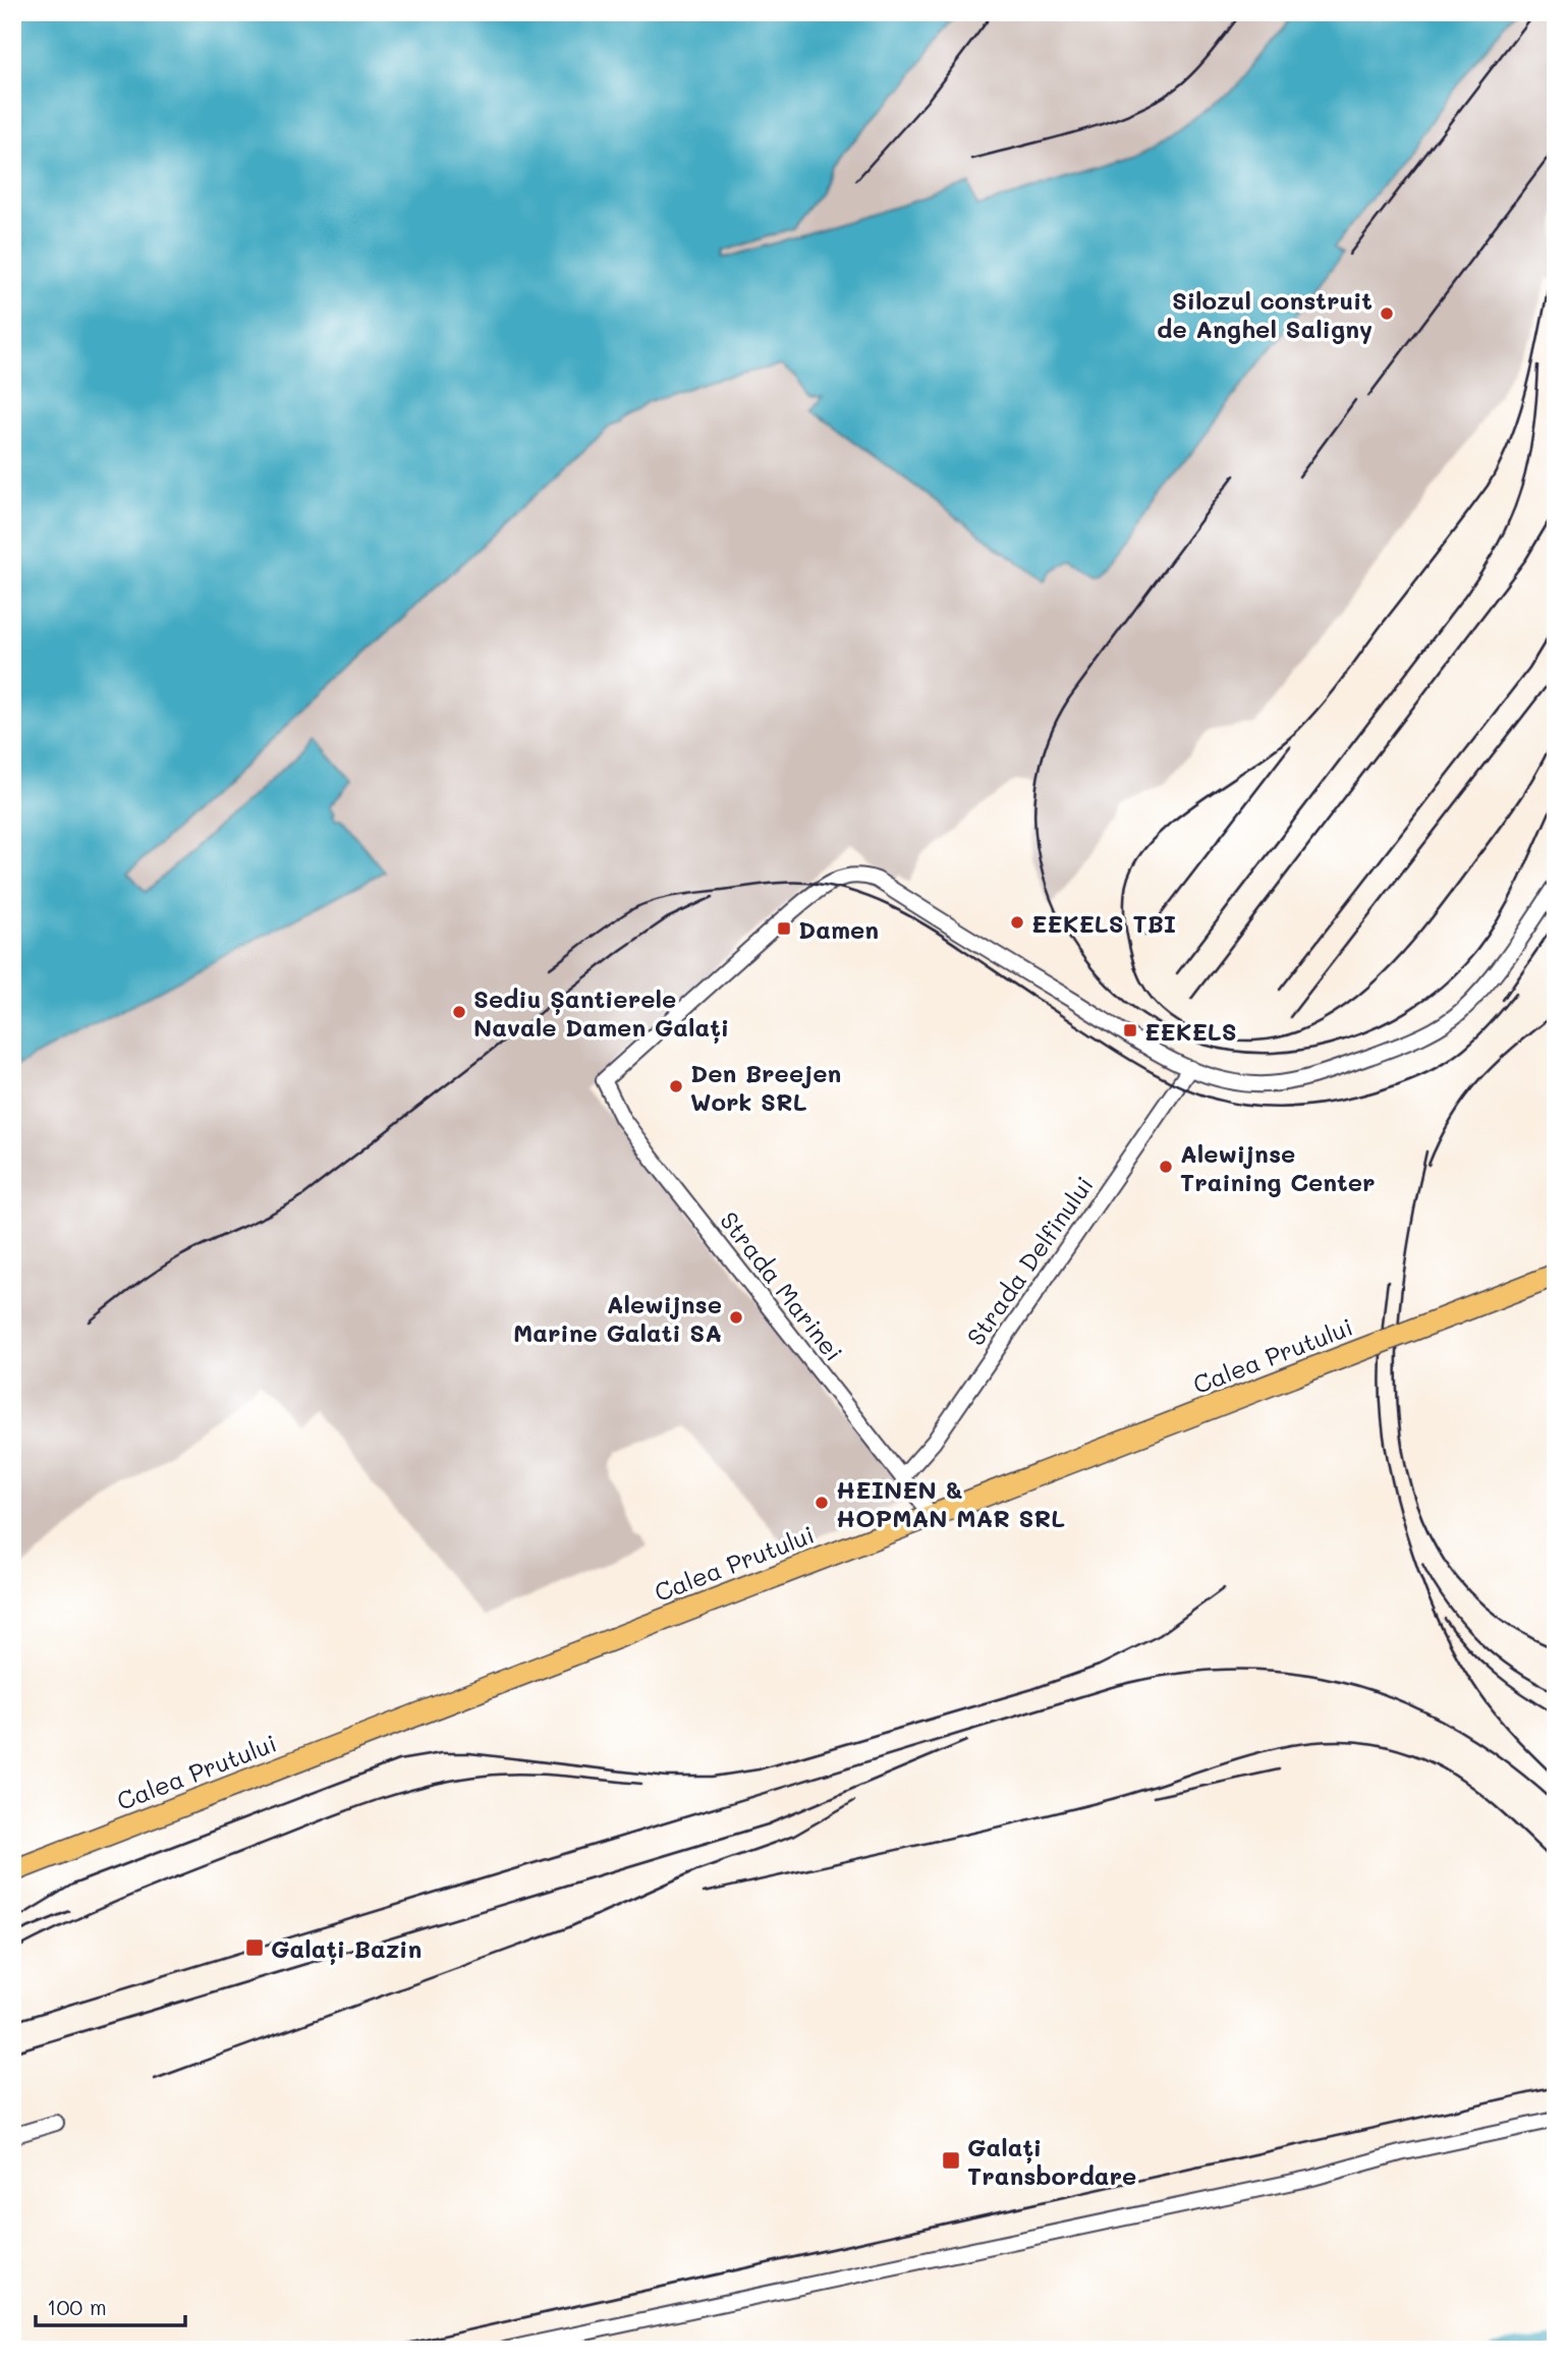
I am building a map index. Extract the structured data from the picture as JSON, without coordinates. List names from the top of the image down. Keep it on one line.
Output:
{"streets":{"highway":["Calea Prutului"],"street":["Strada Delfinului","Strada Marinei"]},"crossings":[["Strada Delfinului","Strada Marinei"],["Strada Marinei","Calea Prutului"]],"places":{"other":["Silozul construit de Anghel Saligny","EEKELS TBI","Sediu Șantierele Navale Damen Galați","Den Breejen Work SRL","Alewijnse Training Center","Alewijnse Marine Galati SA","HEINEN & HOPMAN MAR SRL"],"transit":["Damen","EEKELS","Galați Bazin","Galați Transbordare"]},"scale_bar":"100 m"}
